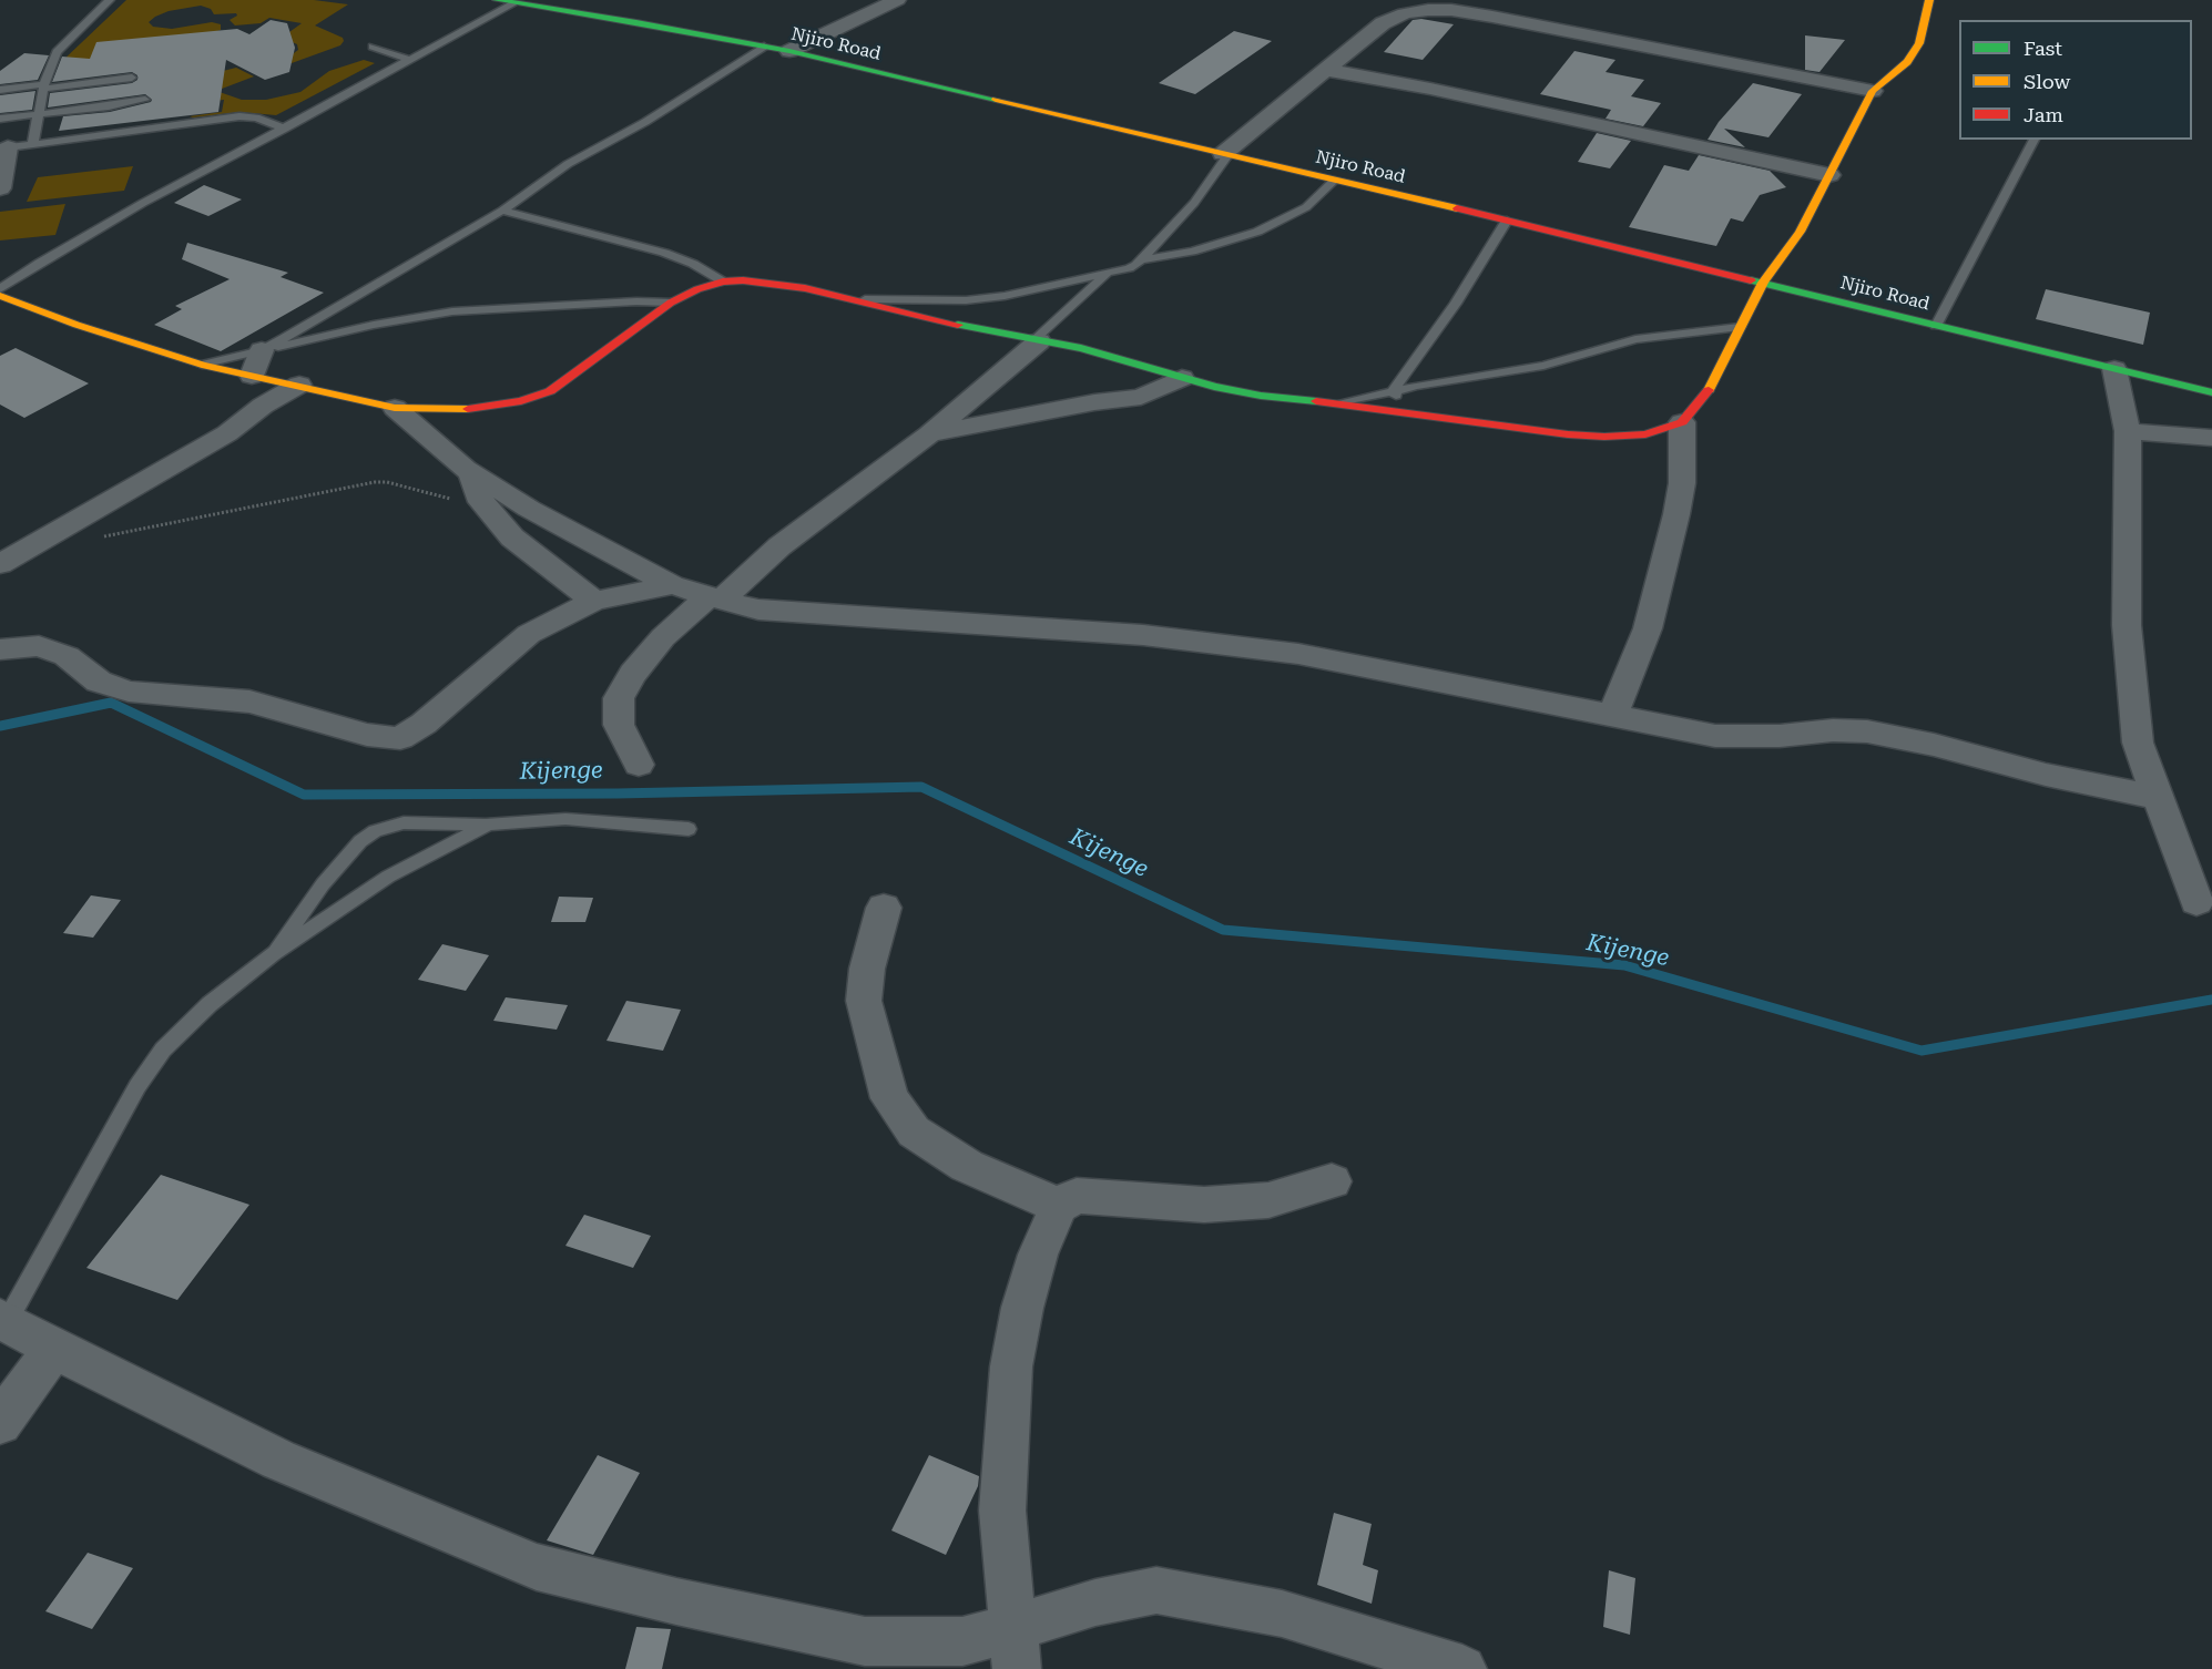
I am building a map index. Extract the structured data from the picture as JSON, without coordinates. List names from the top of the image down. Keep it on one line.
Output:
{"streets":{"street":["Njiro Road"]},"water":["Kijenge"],"legend":["Fast","Slow","Jam"]}
